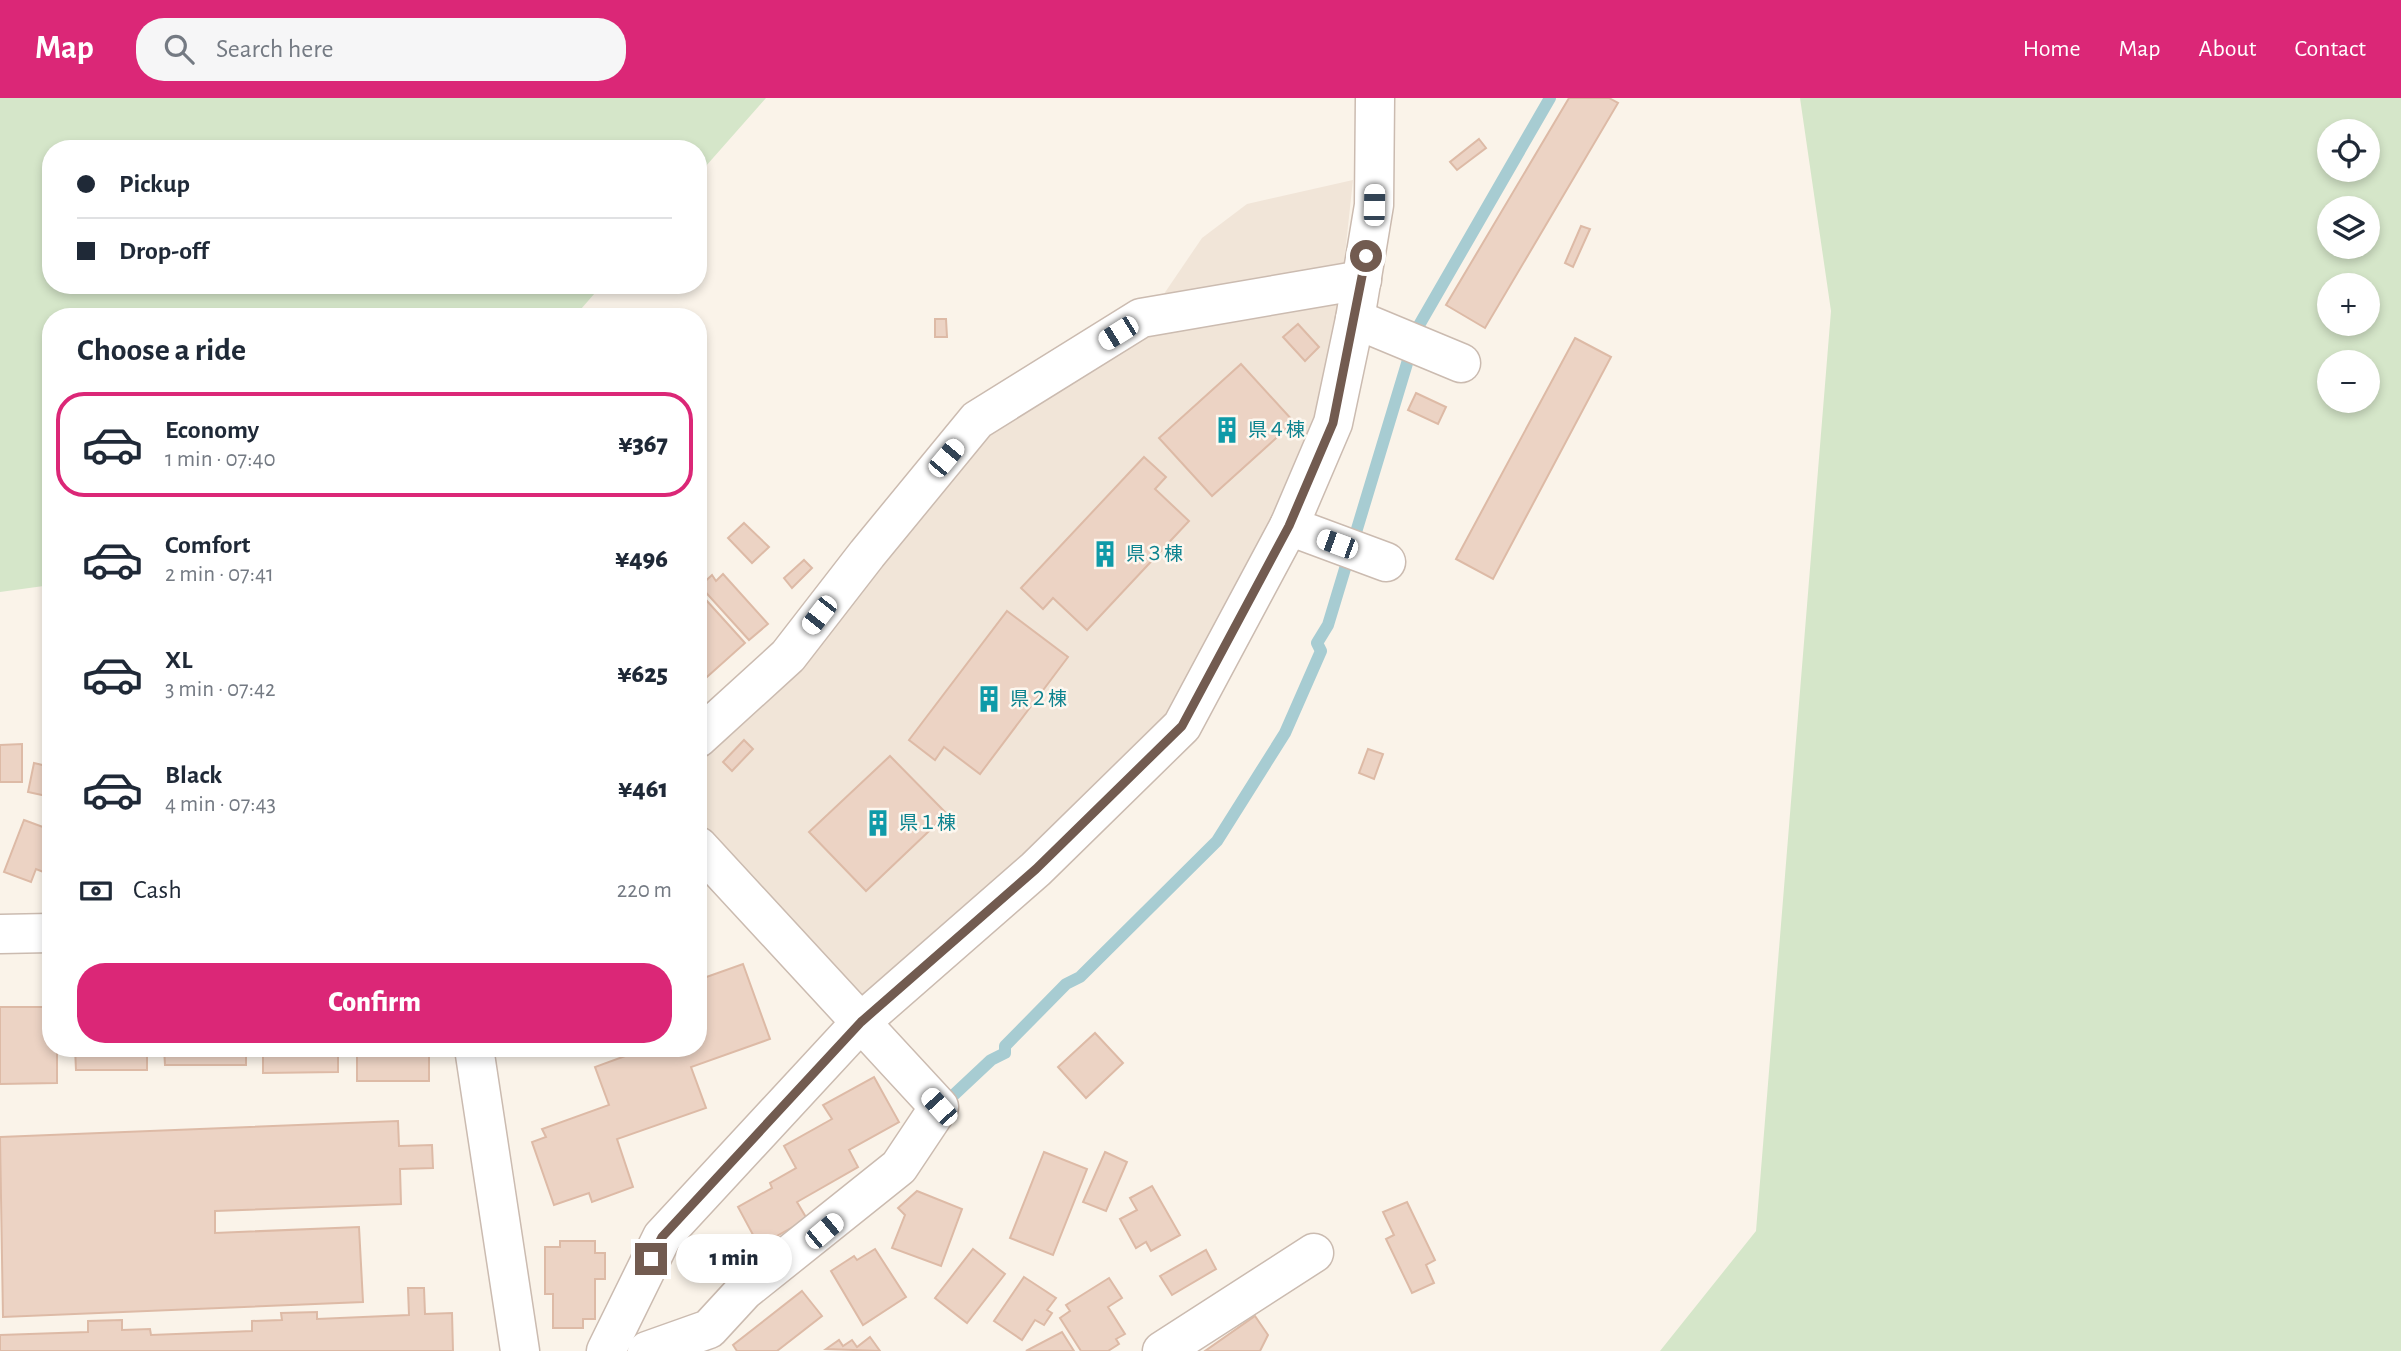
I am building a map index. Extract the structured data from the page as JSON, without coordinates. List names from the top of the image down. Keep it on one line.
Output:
{"places":{"building":["県４棟","県３棟","県２棟","県１棟"]},"page":{"header":"Map","search":"Search here","nav":["Home","Map","About","Contact"],"map_buttons":["+","−"],"banner":["Pickup","Drop-off"],"heading":"Choose a ride","list":[{"name":"Economy","note":"1 min · 07:40","value":"¥367"},{"name":"Comfort","note":"2 min · 07:41","value":"¥496"},{"name":"XL","note":"3 min · 07:42","value":"¥625"},{"name":"Black","note":"4 min · 07:43","value":"¥461"}],"pay":["Cash","220 m"],"buttons":"Confirm","bubble":"1 min"}}
